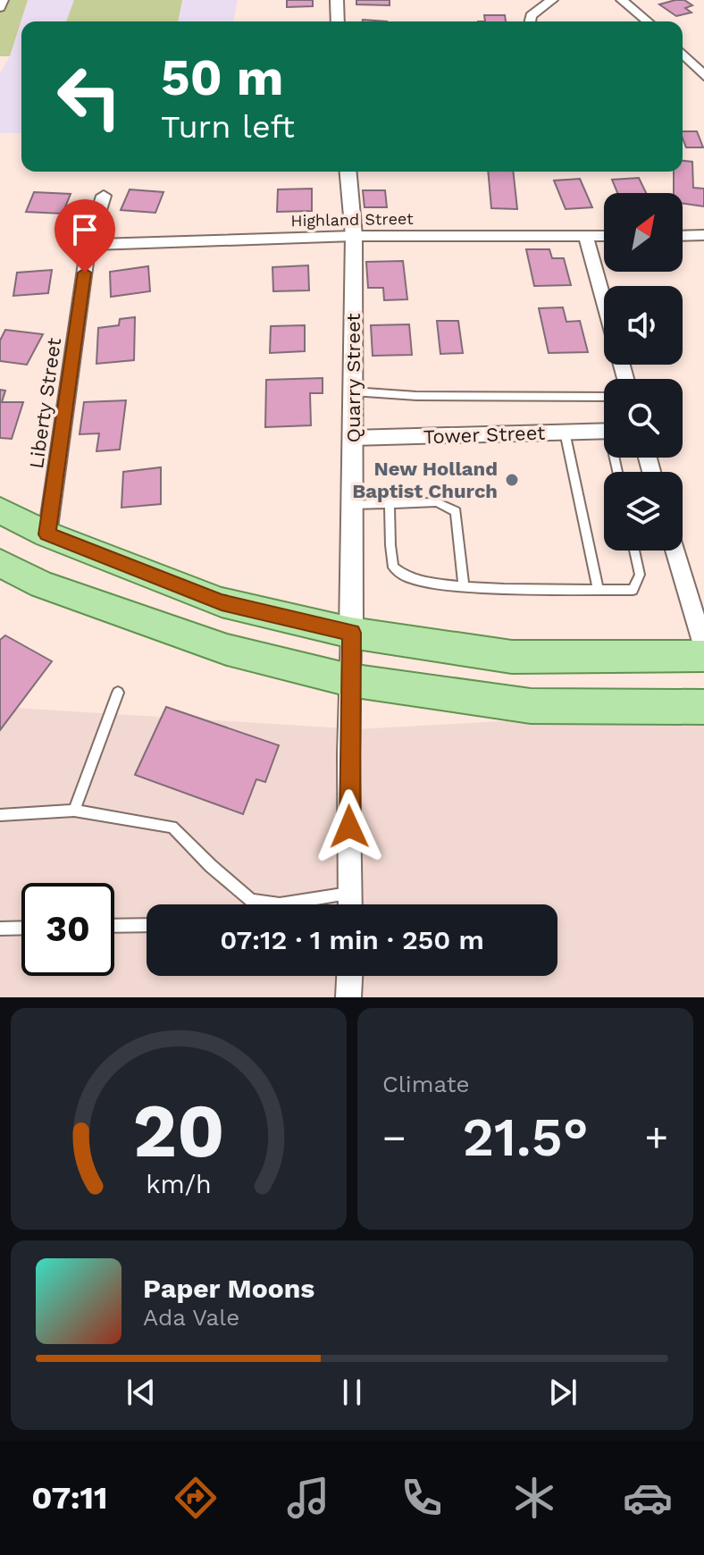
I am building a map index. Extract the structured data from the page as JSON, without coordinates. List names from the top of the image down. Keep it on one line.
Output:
{"streets":{"street":["Highland Street","Quarry Street","Liberty Street","Tower Street"]},"crossings":[["Highland Street","Quarry Street"],["Highland Street","Liberty Street"],["Quarry Street","Tower Street"]],"places":["New Holland Baptist Church"],"north":"top right","page":{"turn":["50 m","Turn left"],"limit":"30","trip":"07:12 · 1 min · 250 m","tile":"Climate","heat":["−","21.5°","+"],"song":["Paper Moons","Ada Vale"],"tabs":"07:11","gauge":["20","km/h"]}}
